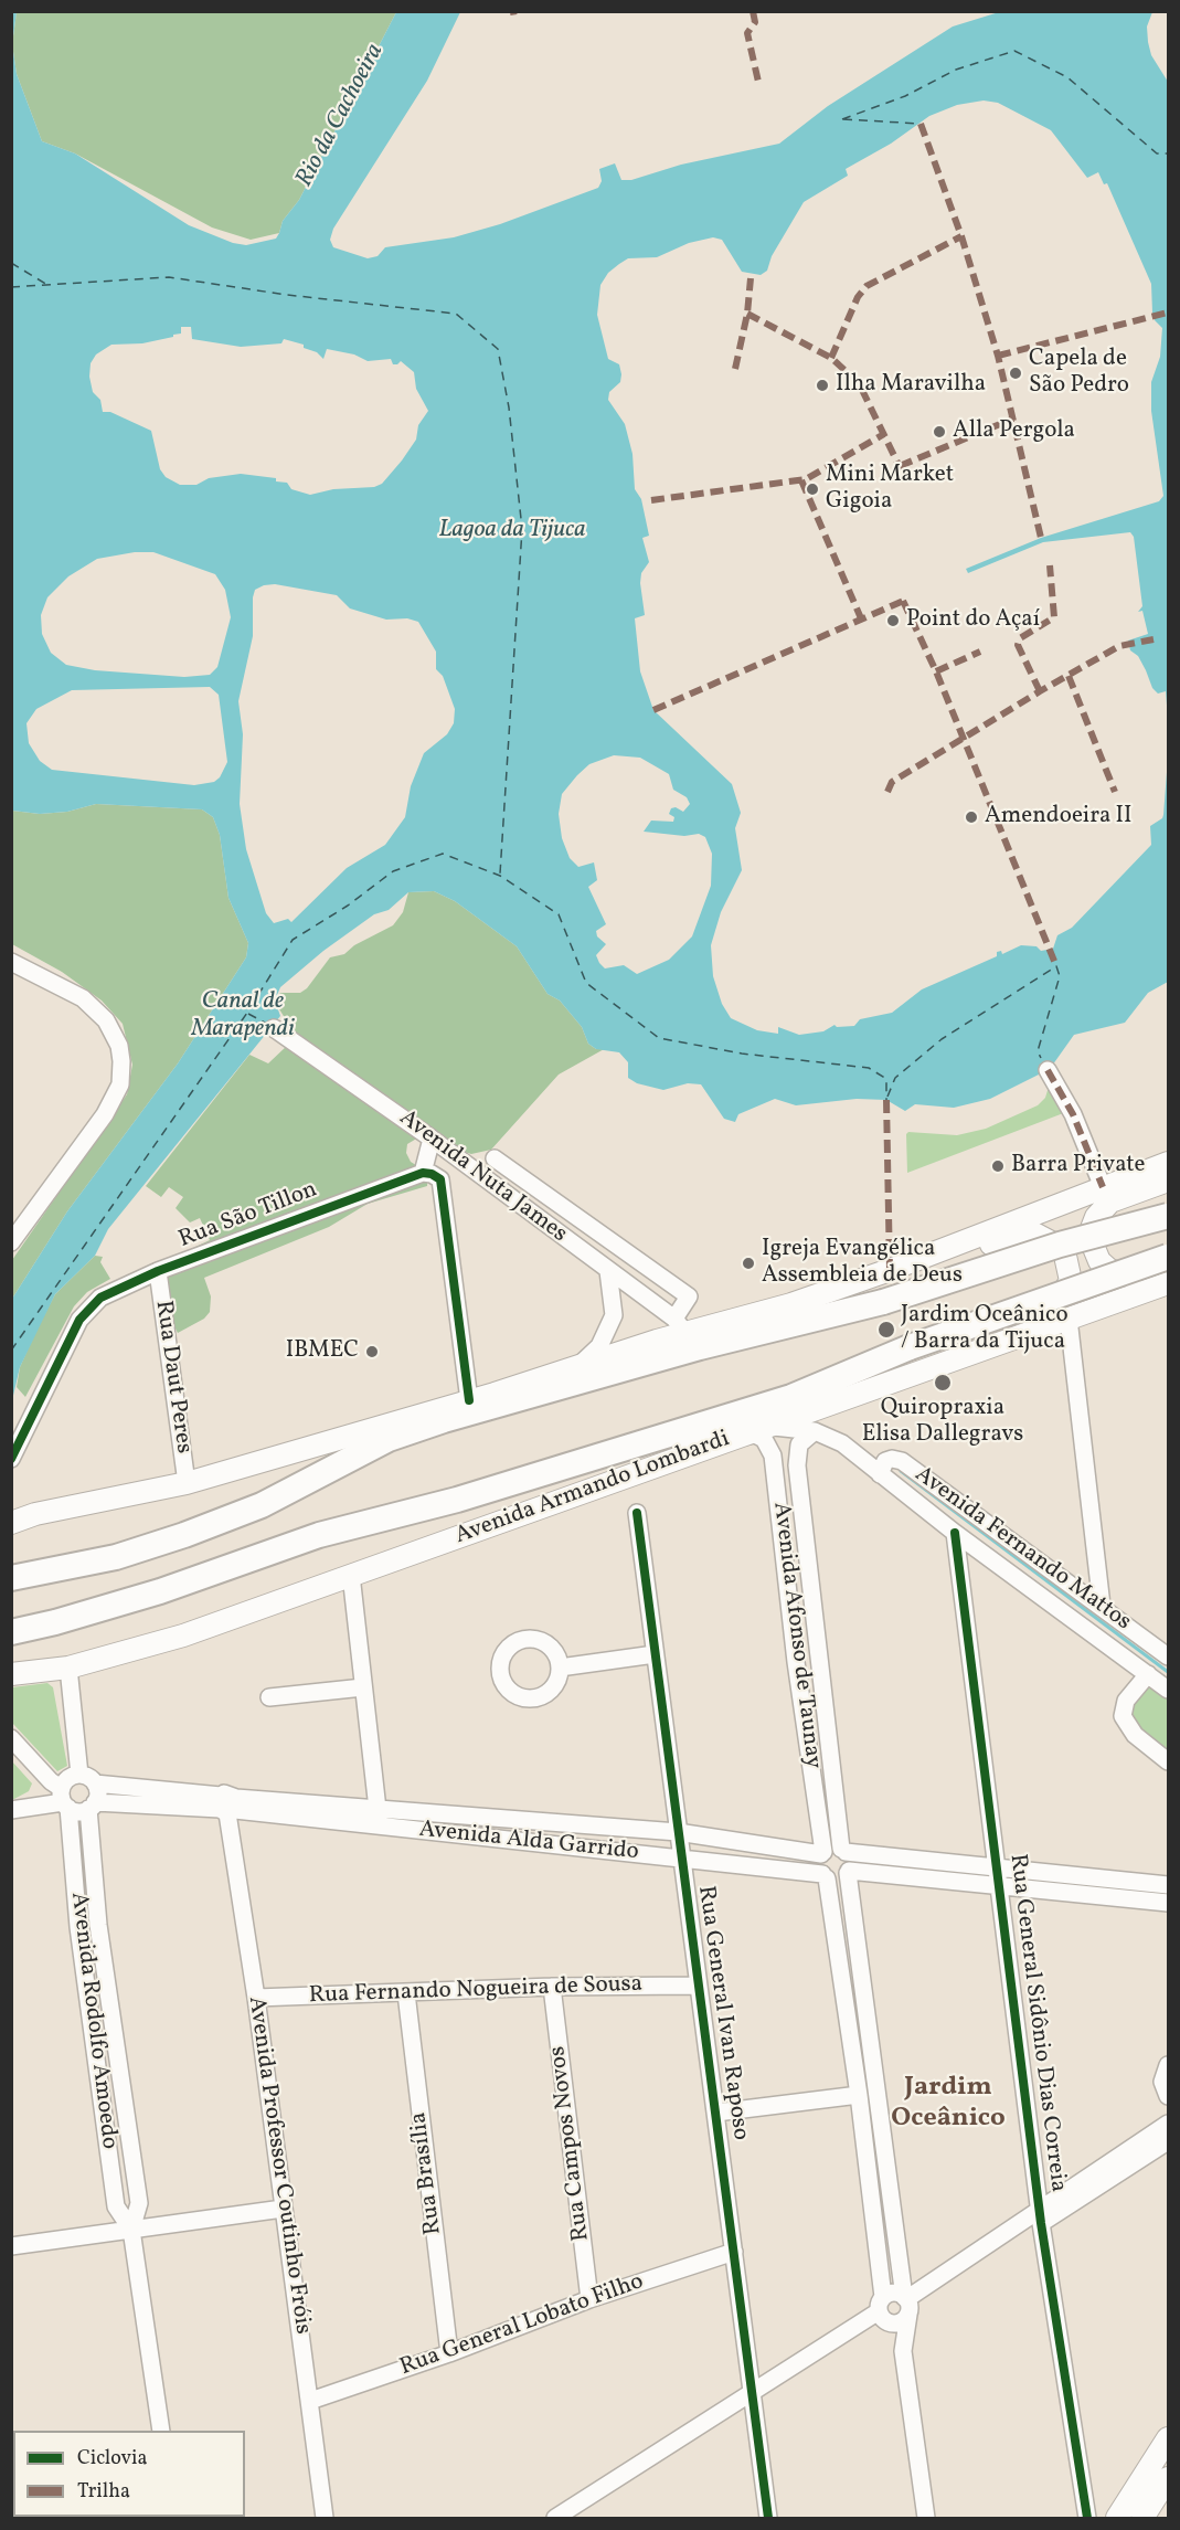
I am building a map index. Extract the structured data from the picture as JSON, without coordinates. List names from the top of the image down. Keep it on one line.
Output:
{"streets":{"highway":["Avenida Armando Lombardi"],"street":["Avenida Nuta James","Rua São Tillon","Rua Daut Peres","Avenida Fernando Mattos","Avenida Afonso de Taunay","Avenida Alda Garrido","Rua Fernando Nogueira de Sousa","Rua General Ivan Raposo","Avenida Rodolfo Amoedo","Rua General Sidônio Dias Correia","Rua Campos Novos","Avenida Professor Coutinho Fróis","Rua Brasília","Rua General Lobato Filho"]},"crossings":[["Rua São Tillon","Rua Daut Peres"],["Avenida Armando Lombardi","Avenida Fernando Mattos"],["Avenida Armando Lombardi","Avenida Afonso de Taunay"],["Avenida Fernando Mattos","Avenida Afonso de Taunay"],["Avenida Fernando Mattos","Rua General Sidônio Dias Correia"],["Avenida Afonso de Taunay","Avenida Alda Garrido"],["Avenida Alda Garrido","Rua General Ivan Raposo"],["Avenida Alda Garrido","Avenida Rodolfo Amoedo"],["Avenida Alda Garrido","Rua General Sidônio Dias Correia"],["Avenida Alda Garrido","Avenida Professor Coutinho Fróis"],["Rua Fernando Nogueira de Sousa","Rua General Ivan Raposo"],["Rua Fernando Nogueira de Sousa","Rua Campos Novos"],["Rua Fernando Nogueira de Sousa","Avenida Professor Coutinho Fróis"],["Rua Fernando Nogueira de Sousa","Rua Brasília"],["Rua General Ivan Raposo","Rua General Lobato Filho"],["Rua Campos Novos","Rua General Lobato Filho"],["Avenida Professor Coutinho Fróis","Rua General Lobato Filho"],["Rua Brasília","Rua General Lobato Filho"]],"districts":["Jardim Oceânico"],"water":["Rio da Cachoeira","Lagoa da Tijuca","Canal de Marapendi"],"places":["Capela de São Pedro","Ilha Maravilha","Alla Pergola","Mini Market Gigoia","Point do Açaí","Amendoeira II","Barra Private","Igreja Evangélica Assembleia de Deus","Jardim Oceânico / Barra da Tijuca","IBMEC","Quiropraxia Elisa Dallegravs"],"legend":["Ciclovia","Trilha"]}
